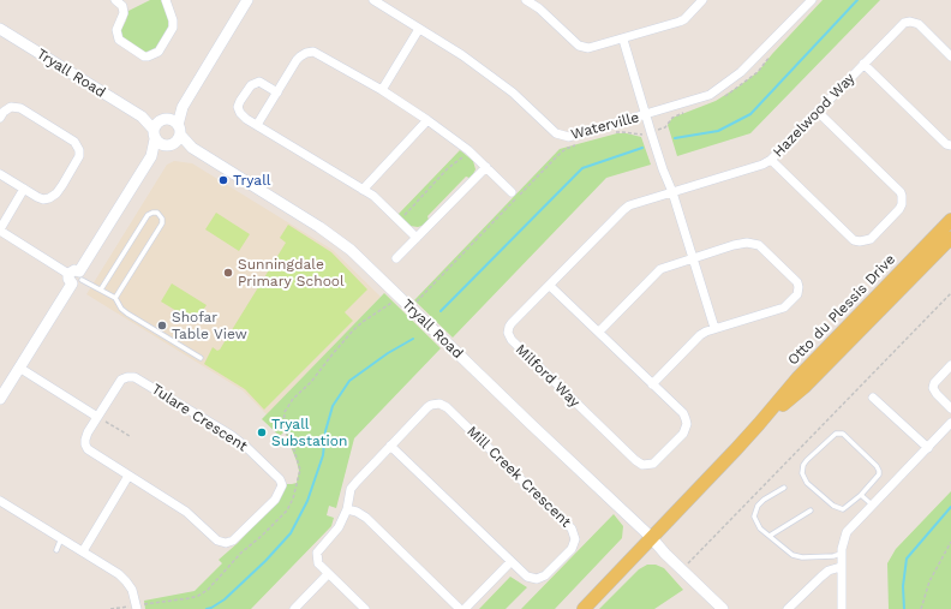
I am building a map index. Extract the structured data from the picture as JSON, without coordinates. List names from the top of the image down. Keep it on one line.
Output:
{"streets":{"main road":["Otto du Plessis Drive"],"street":["Tryall Road","Hazelwood Way","Waterville","Milford Way","Tulare Crescent","Mill Creek Crescent"]},"crossings":[["Tryall Road","Otto du Plessis Drive"],["Hazelwood Way","Milford Way"]],"places":["Tryall","Sunningdale Primary School","Shofar Table View","Tryall Substation"]}
